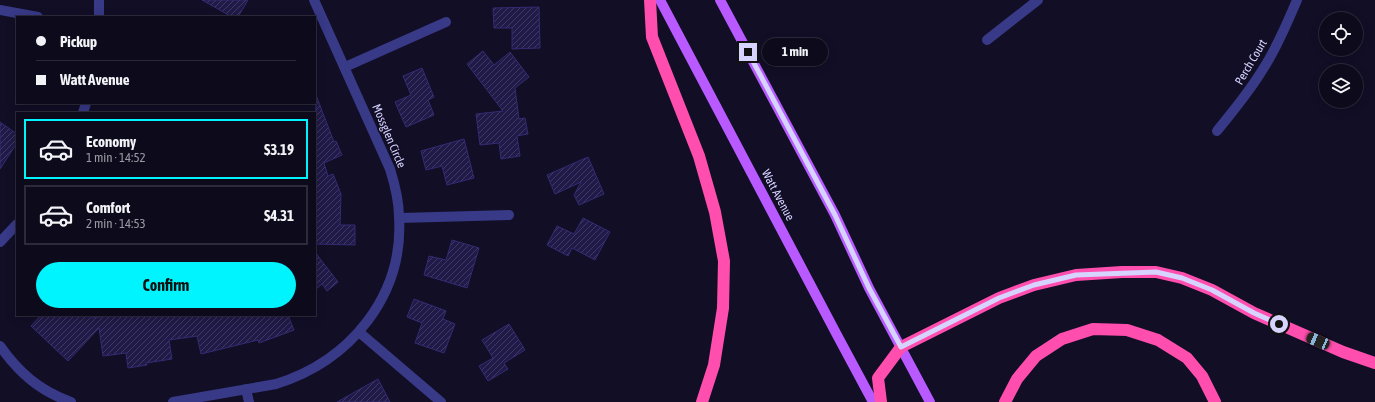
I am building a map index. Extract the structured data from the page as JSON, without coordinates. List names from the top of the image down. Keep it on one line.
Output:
{"streets":{"main road":["Watt Avenue"],"street":["Perch Court","Mossglen Circle"]},"page":{"banner":["Pickup","Watt Avenue"],"bubble":"1 min","list":[{"name":"Economy","note":"1 min · 14:52","value":"$3.19"},{"name":"Comfort","note":"2 min · 14:53","value":"$4.31"}],"buttons":"Confirm"}}
